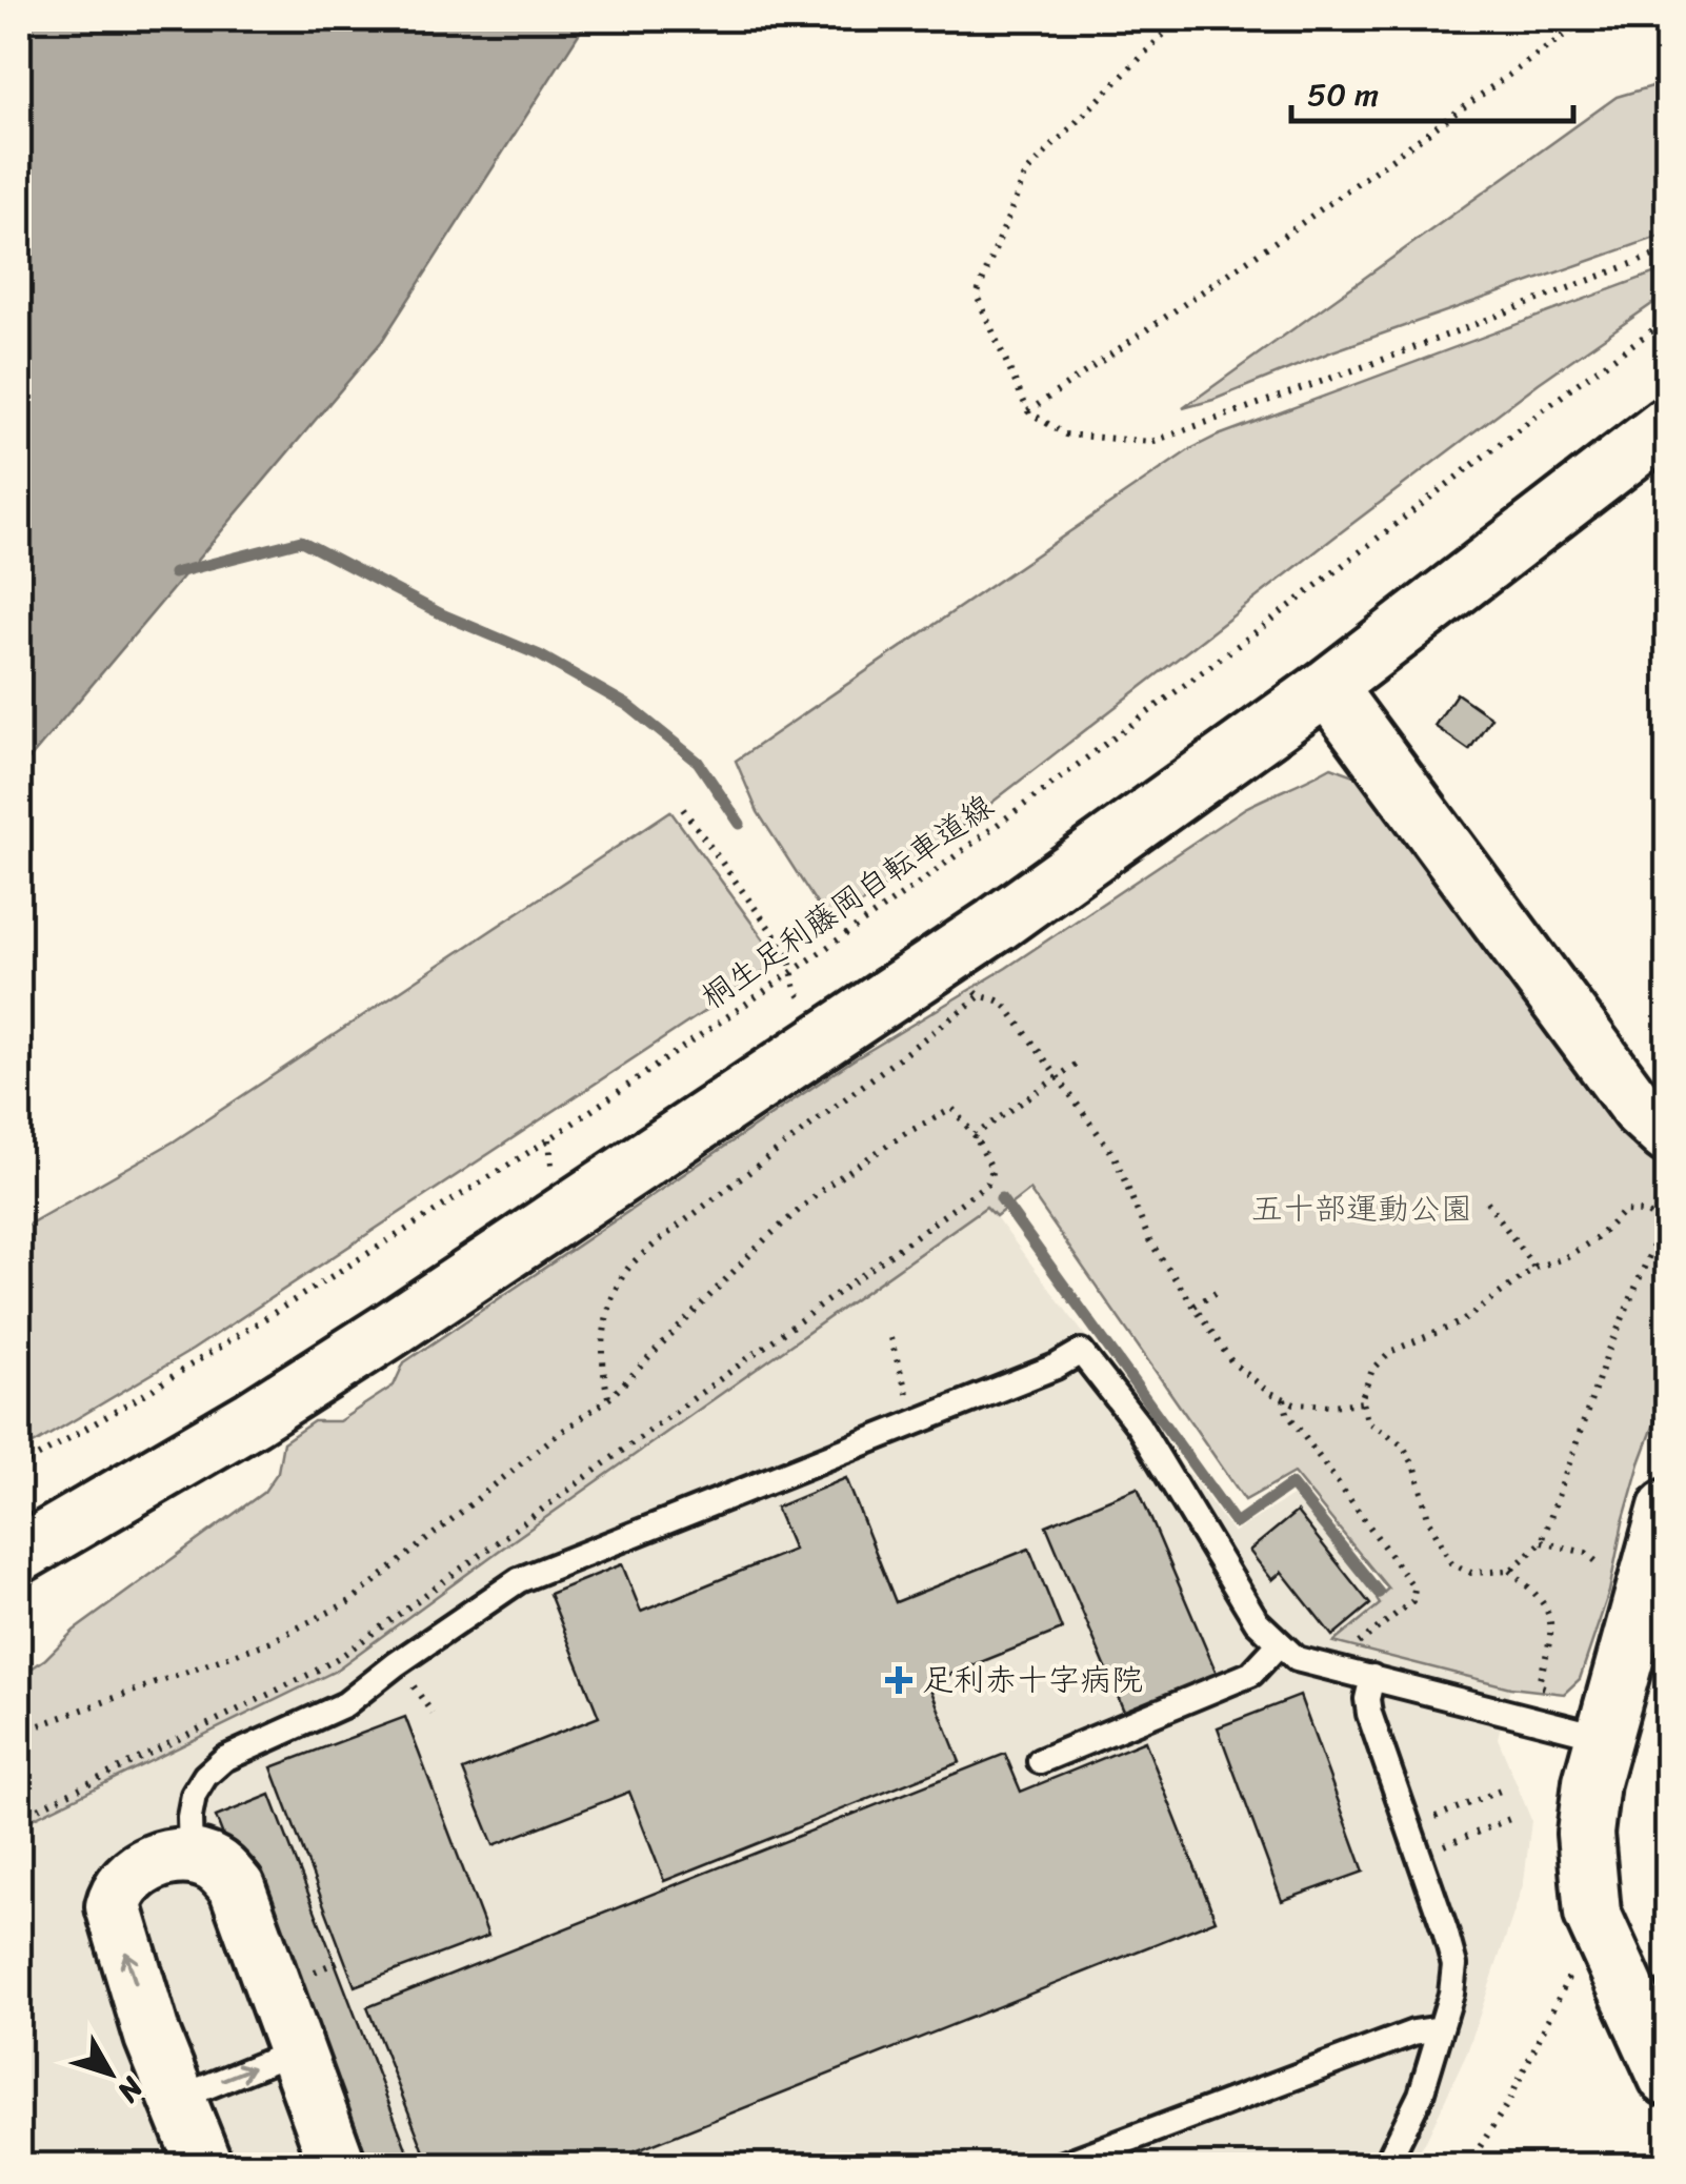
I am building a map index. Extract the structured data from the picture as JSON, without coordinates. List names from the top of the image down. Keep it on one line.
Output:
{"streets":{"path":["桐生足利藤岡自転車道線"]},"parks":["五十部運動公園"],"places":{"health":["足利赤十字病院"]},"scale_bar":"50 m","north":"bottom right"}
